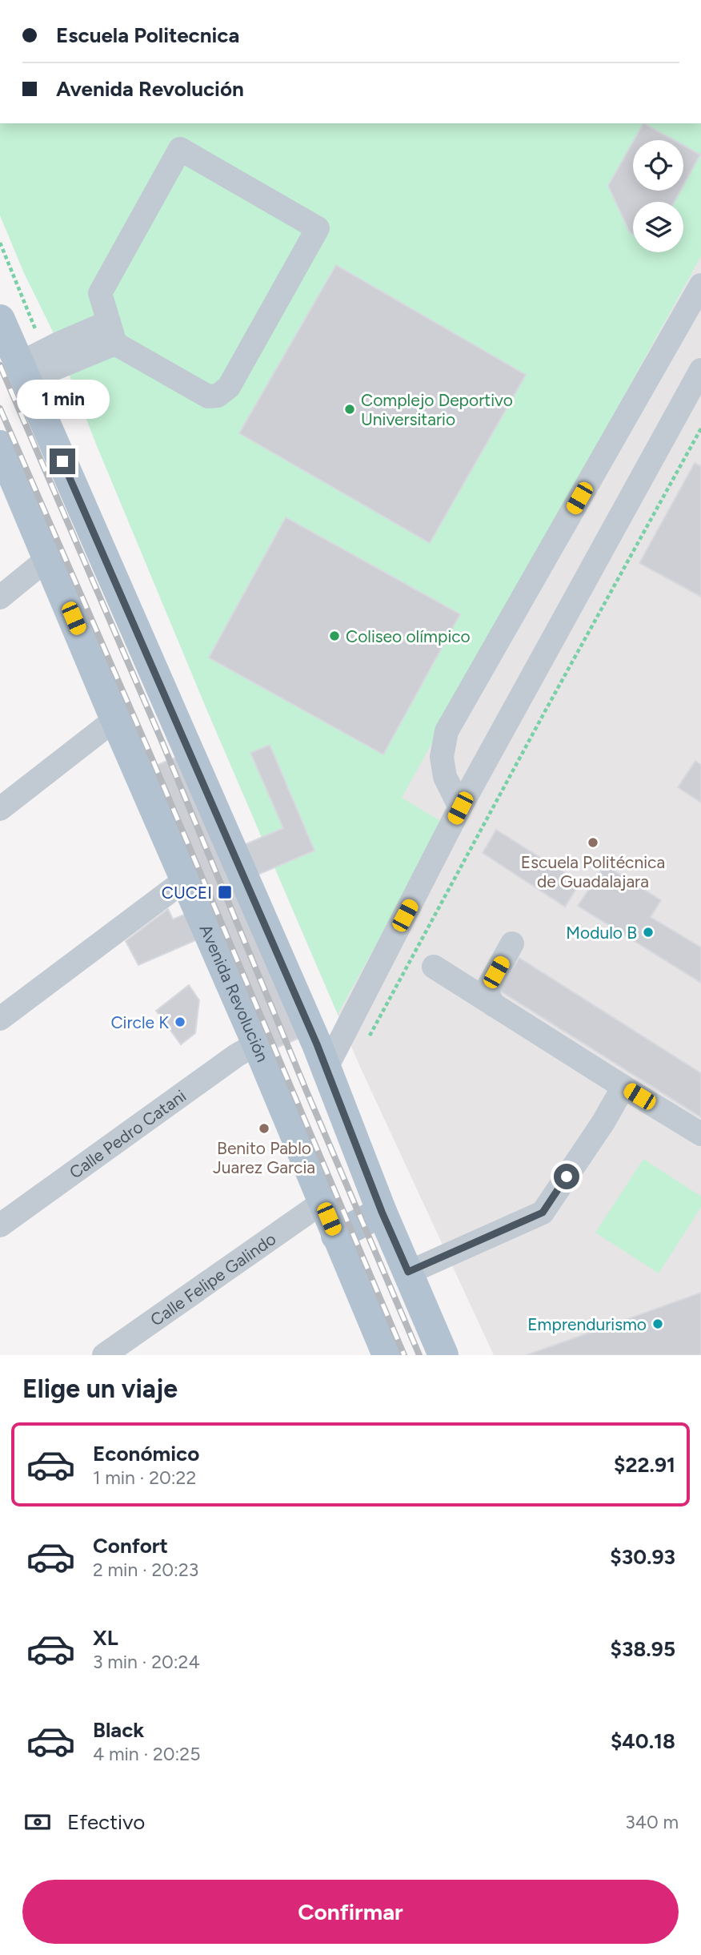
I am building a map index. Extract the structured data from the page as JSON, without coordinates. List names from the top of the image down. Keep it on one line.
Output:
{"streets":{"main road":["Avenida Revolución"],"street":["Calle Pedro Catani","Calle Felipe Galindo"]},"crossings":[["Avenida Revolución","Calle Pedro Catani"],["Avenida Revolución","Calle Felipe Galindo"]],"places":{"other":["Complejo Deportivo Universitario","Coliseo olímpico","Escuela Politécnica de Guadalajara","Modulo B","Circle K","Benito Pablo Juarez Garcia","Emprendurismo"],"transit":["CUCEI"]},"page":{"banner":["Escuela Politecnica","Avenida Revolución"],"bubble":"1 min","heading":"Elige un viaje","list":[{"name":"Económico","note":"1 min · 20:22","value":"$22.91"},{"name":"Confort","note":"2 min · 20:23","value":"$30.93"},{"name":"XL","note":"3 min · 20:24","value":"$38.95"},{"name":"Black","note":"4 min · 20:25","value":"$40.18"}],"pay":["Efectivo","340 m"],"buttons":"Confirmar"}}
